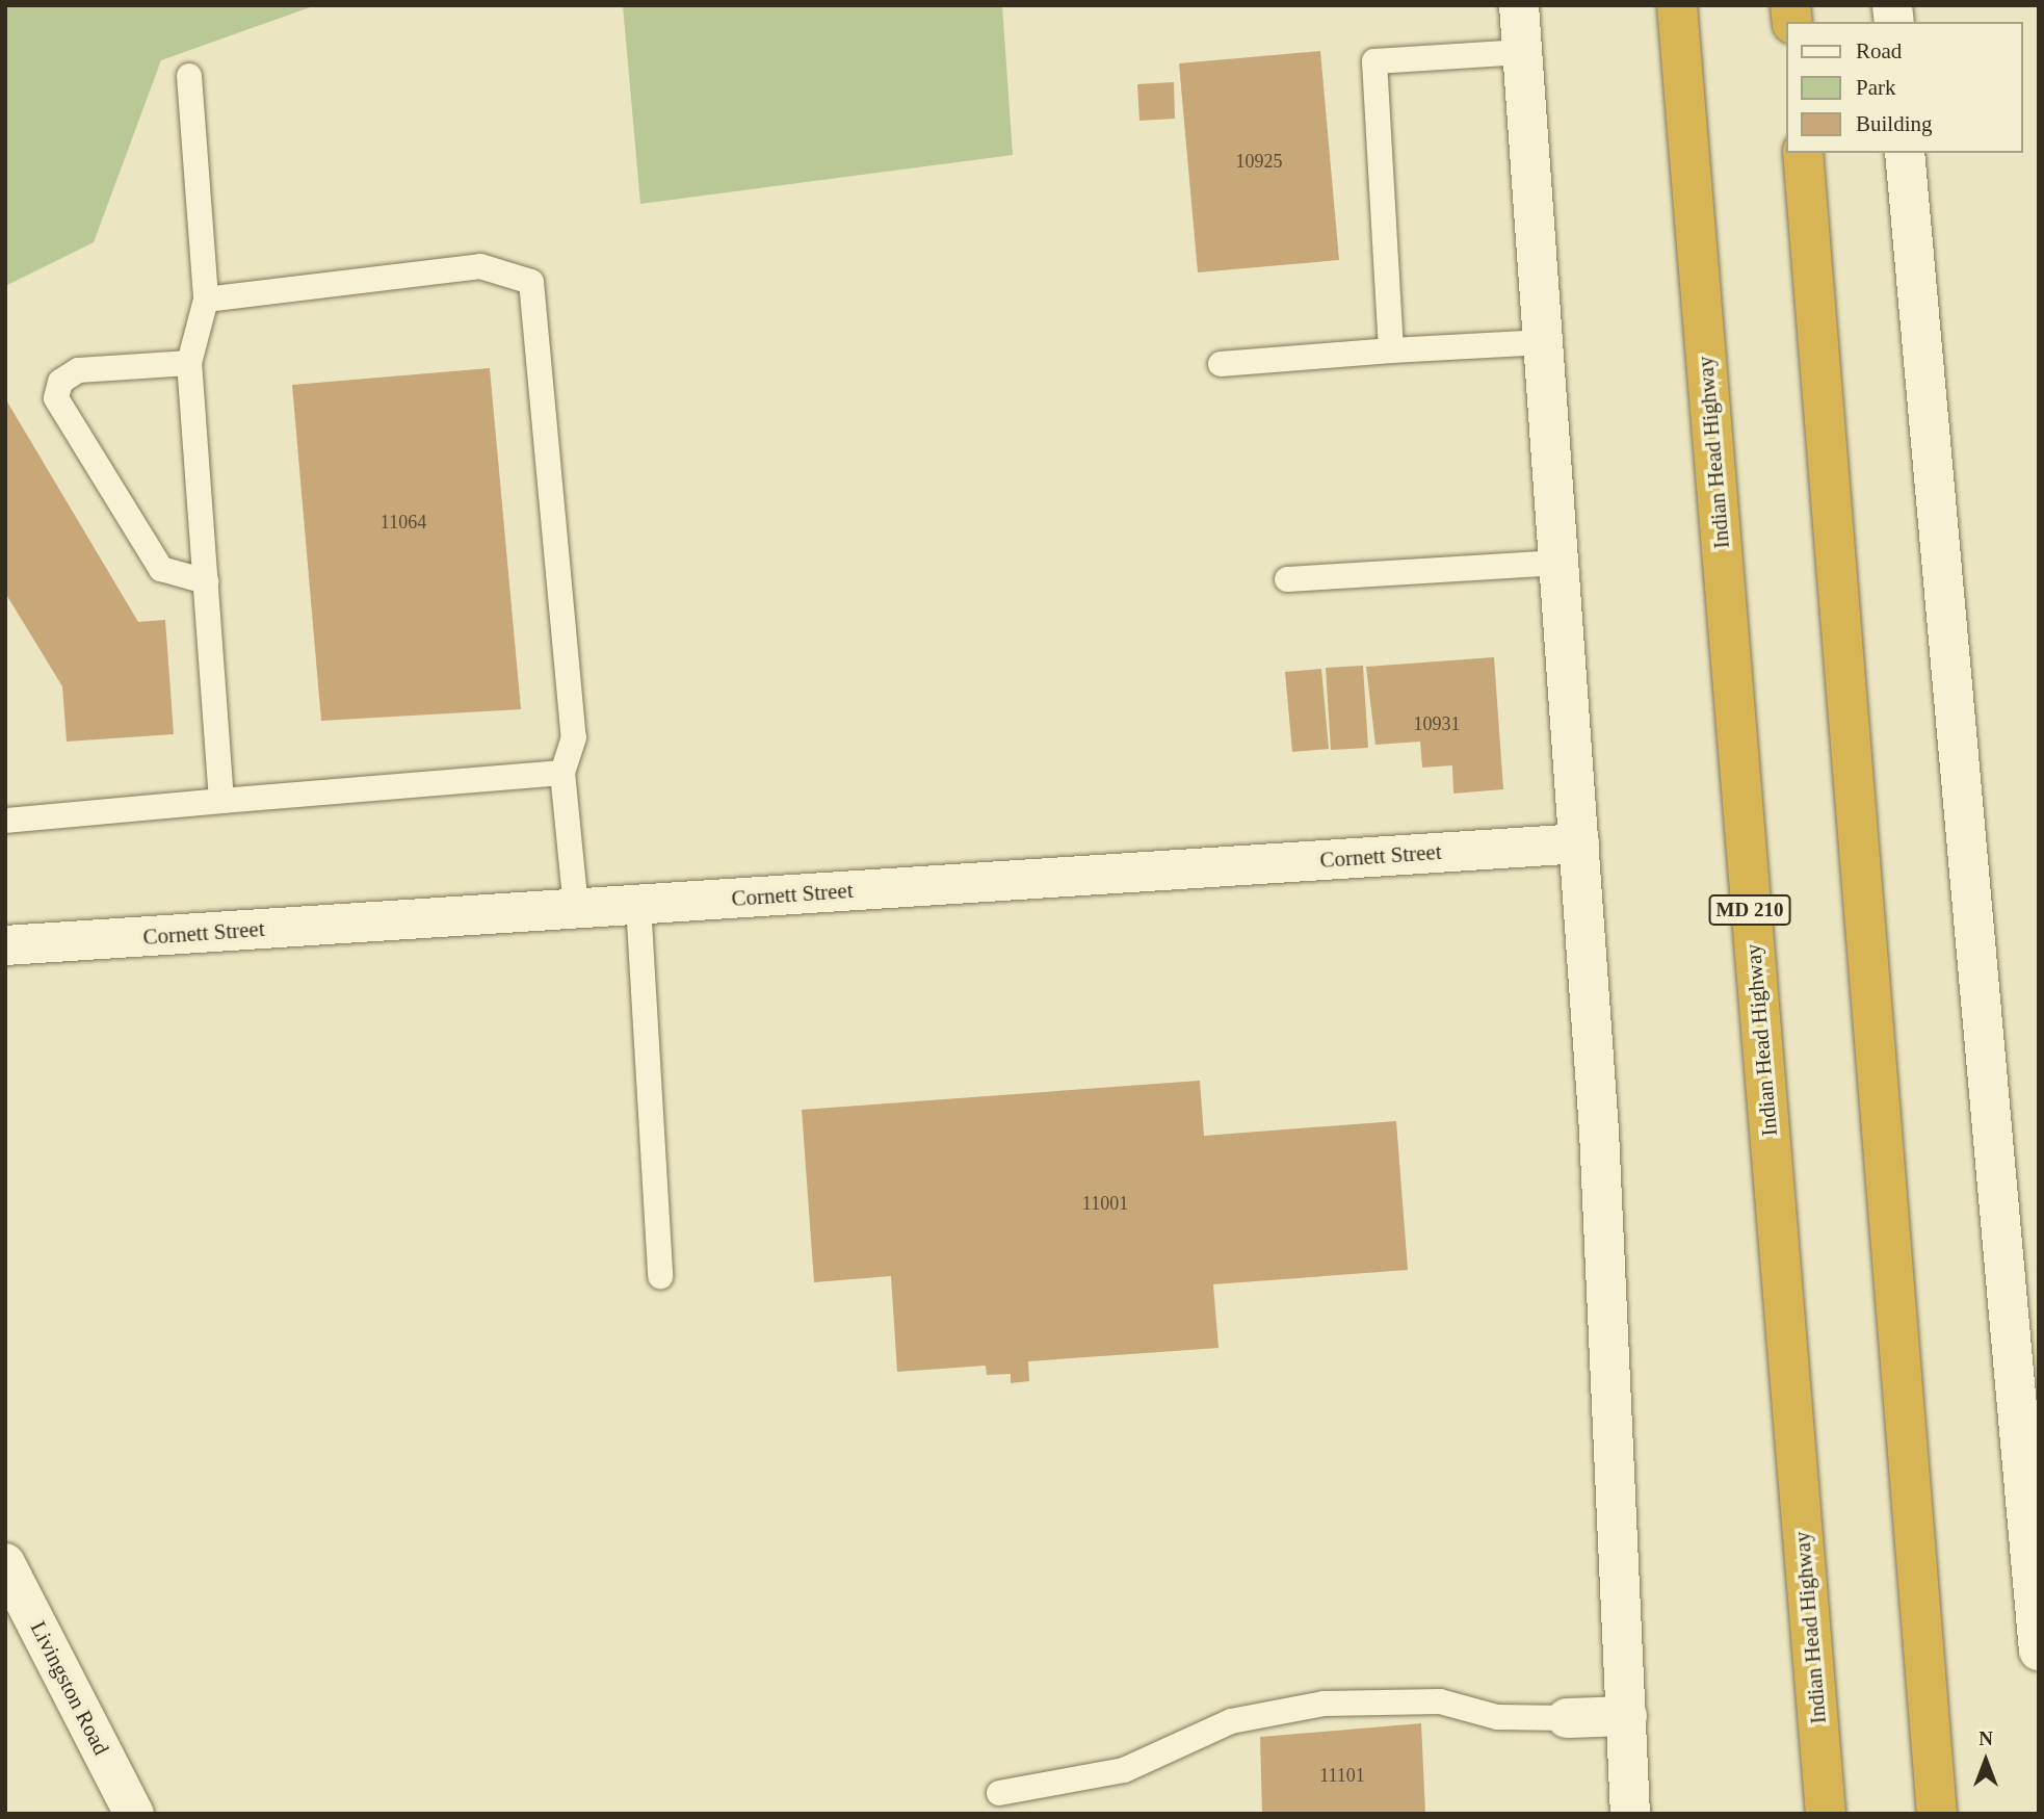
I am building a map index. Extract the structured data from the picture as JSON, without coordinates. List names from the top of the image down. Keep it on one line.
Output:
{"streets":{"highway":["Indian Head Highway","MD 210"],"street":["Cornett Street","Livingston Road"]},"house_numbers":["10925","11064","10931","11001","11101"],"legend":["Road","Park","Building"],"north":"top"}
